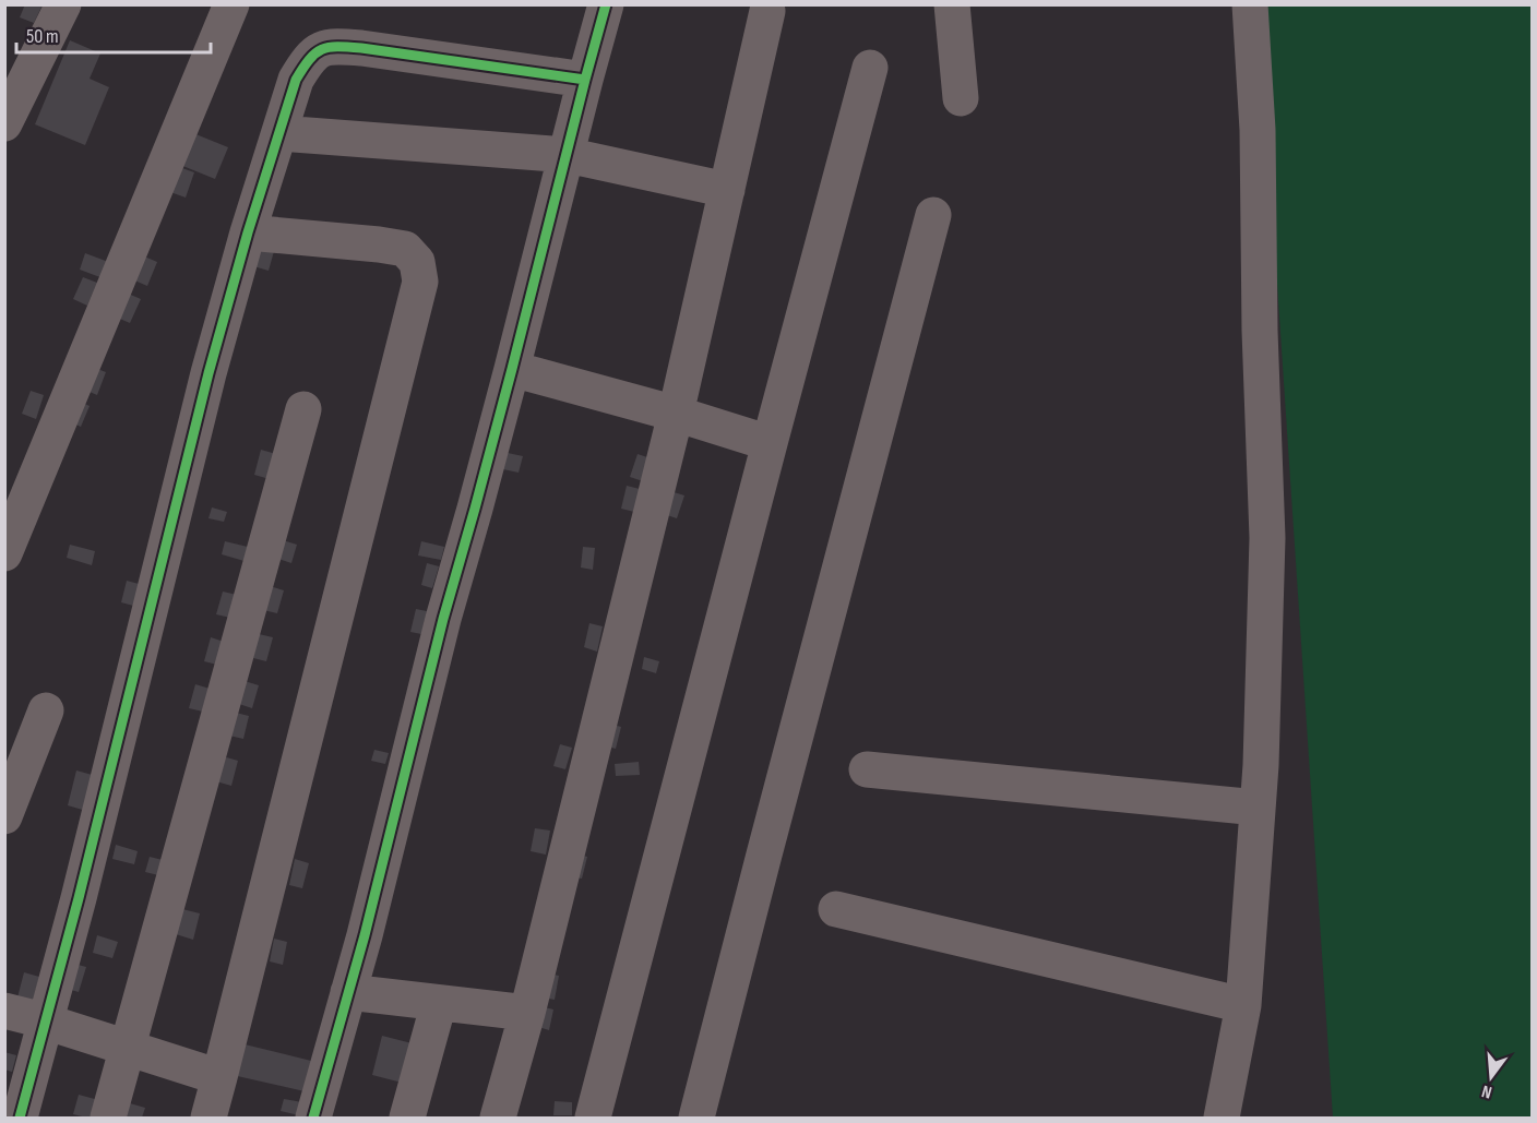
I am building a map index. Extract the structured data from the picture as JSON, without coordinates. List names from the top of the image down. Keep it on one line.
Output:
{"scale_bar":"50 m","north":"bottom"}
